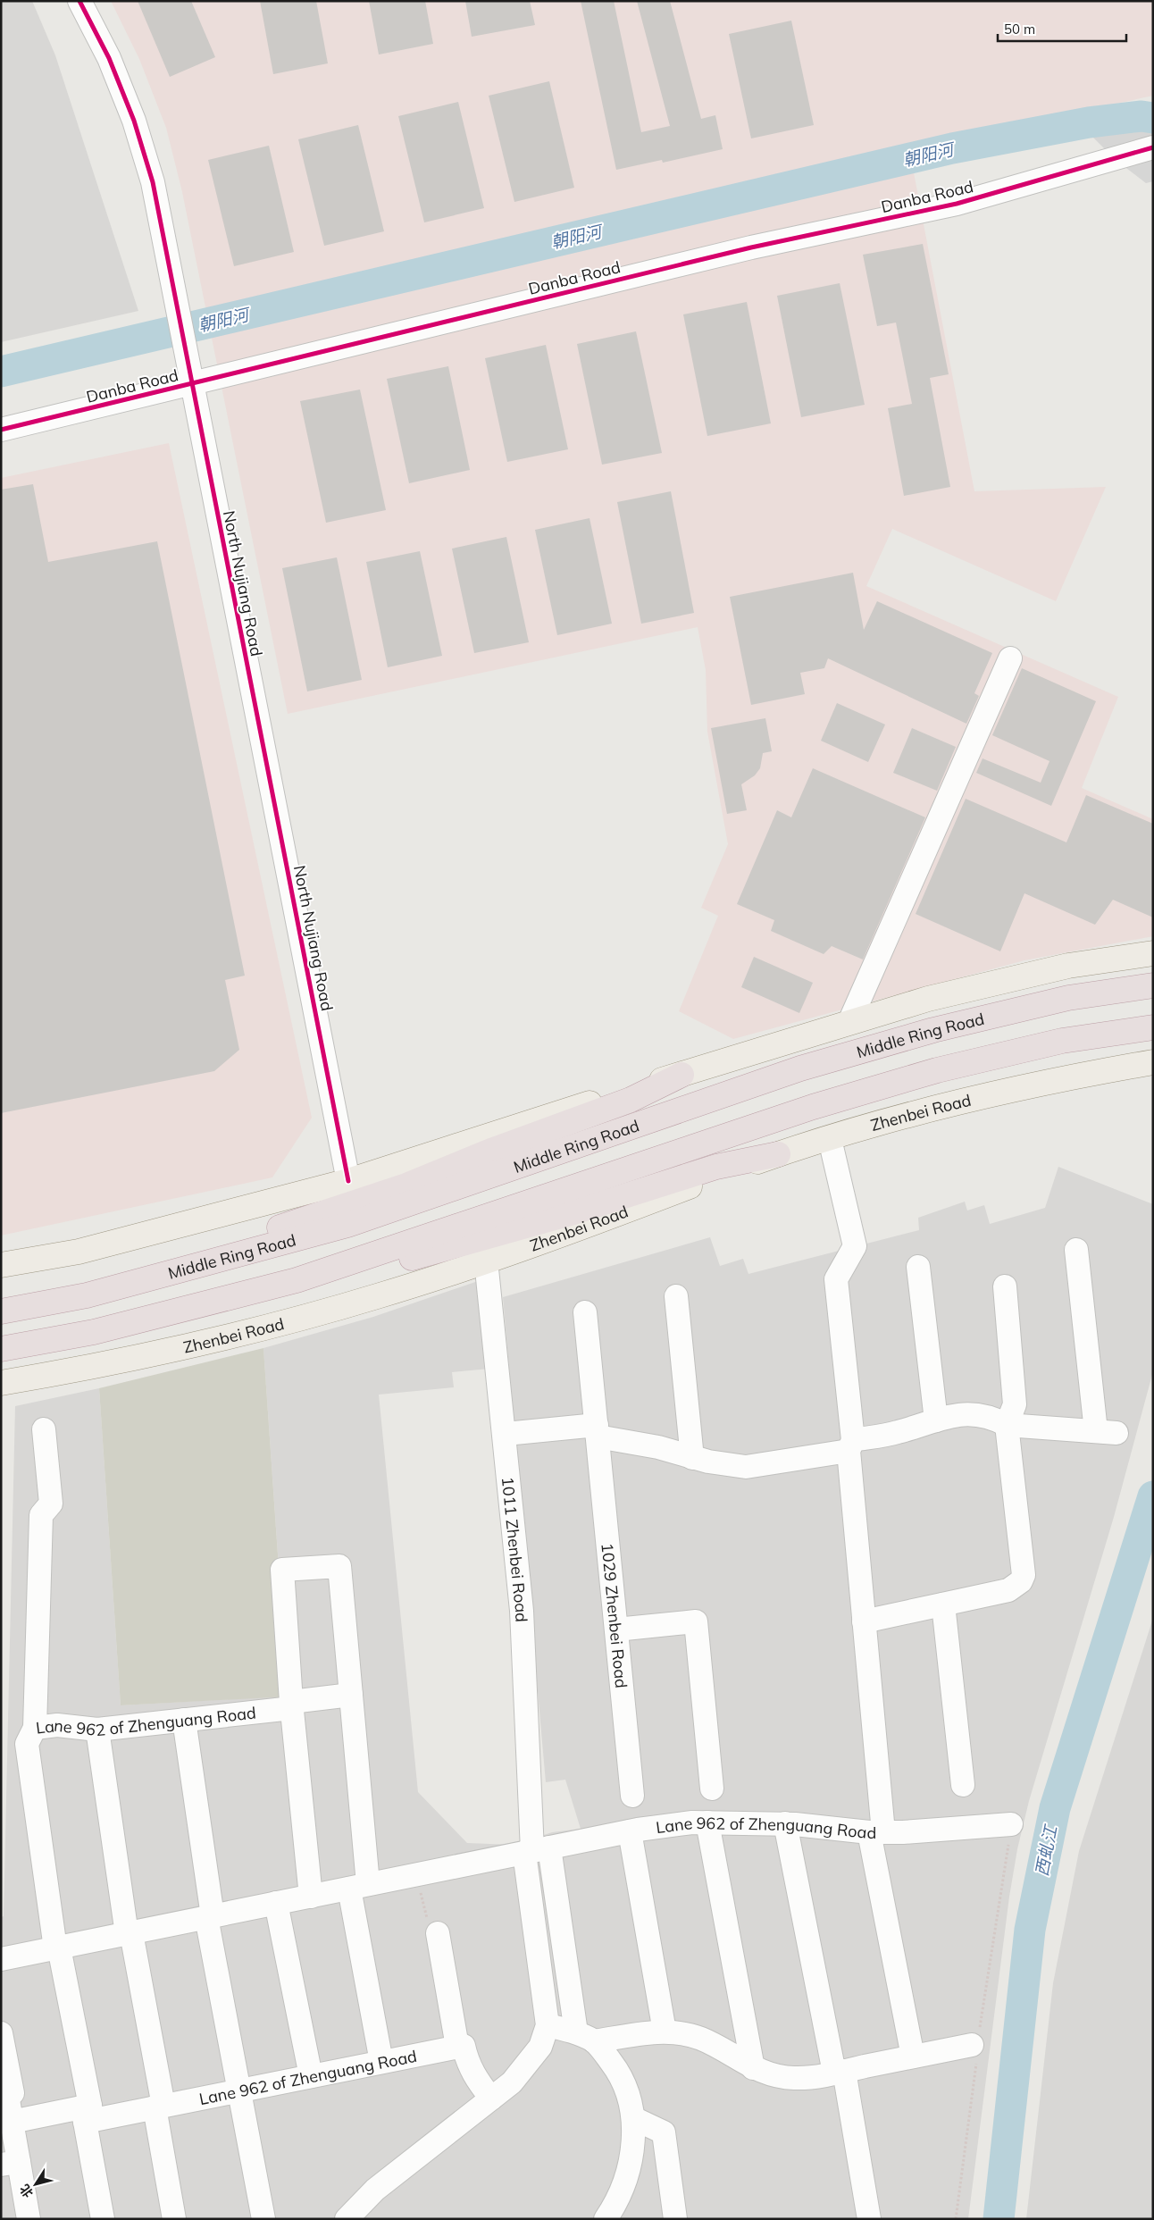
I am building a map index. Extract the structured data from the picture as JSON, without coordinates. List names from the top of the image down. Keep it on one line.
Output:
{"streets":{"highway":["Middle Ring Road"],"main road":["Zhenbei Road"],"street":["Danba Road","North Nujiang Road","1011 Zhenbei Road","1029 Zhenbei Road","Lane 962 of Zhenguang Road"]},"crossings":[["Danba Road","North Nujiang Road"],["Zhenbei Road","1011 Zhenbei Road"],["1011 Zhenbei Road","Lane 962 of Zhenguang Road"]],"water":["朝阳河","西虬江"],"scale_bar":"50 m","north":"bottom left"}
